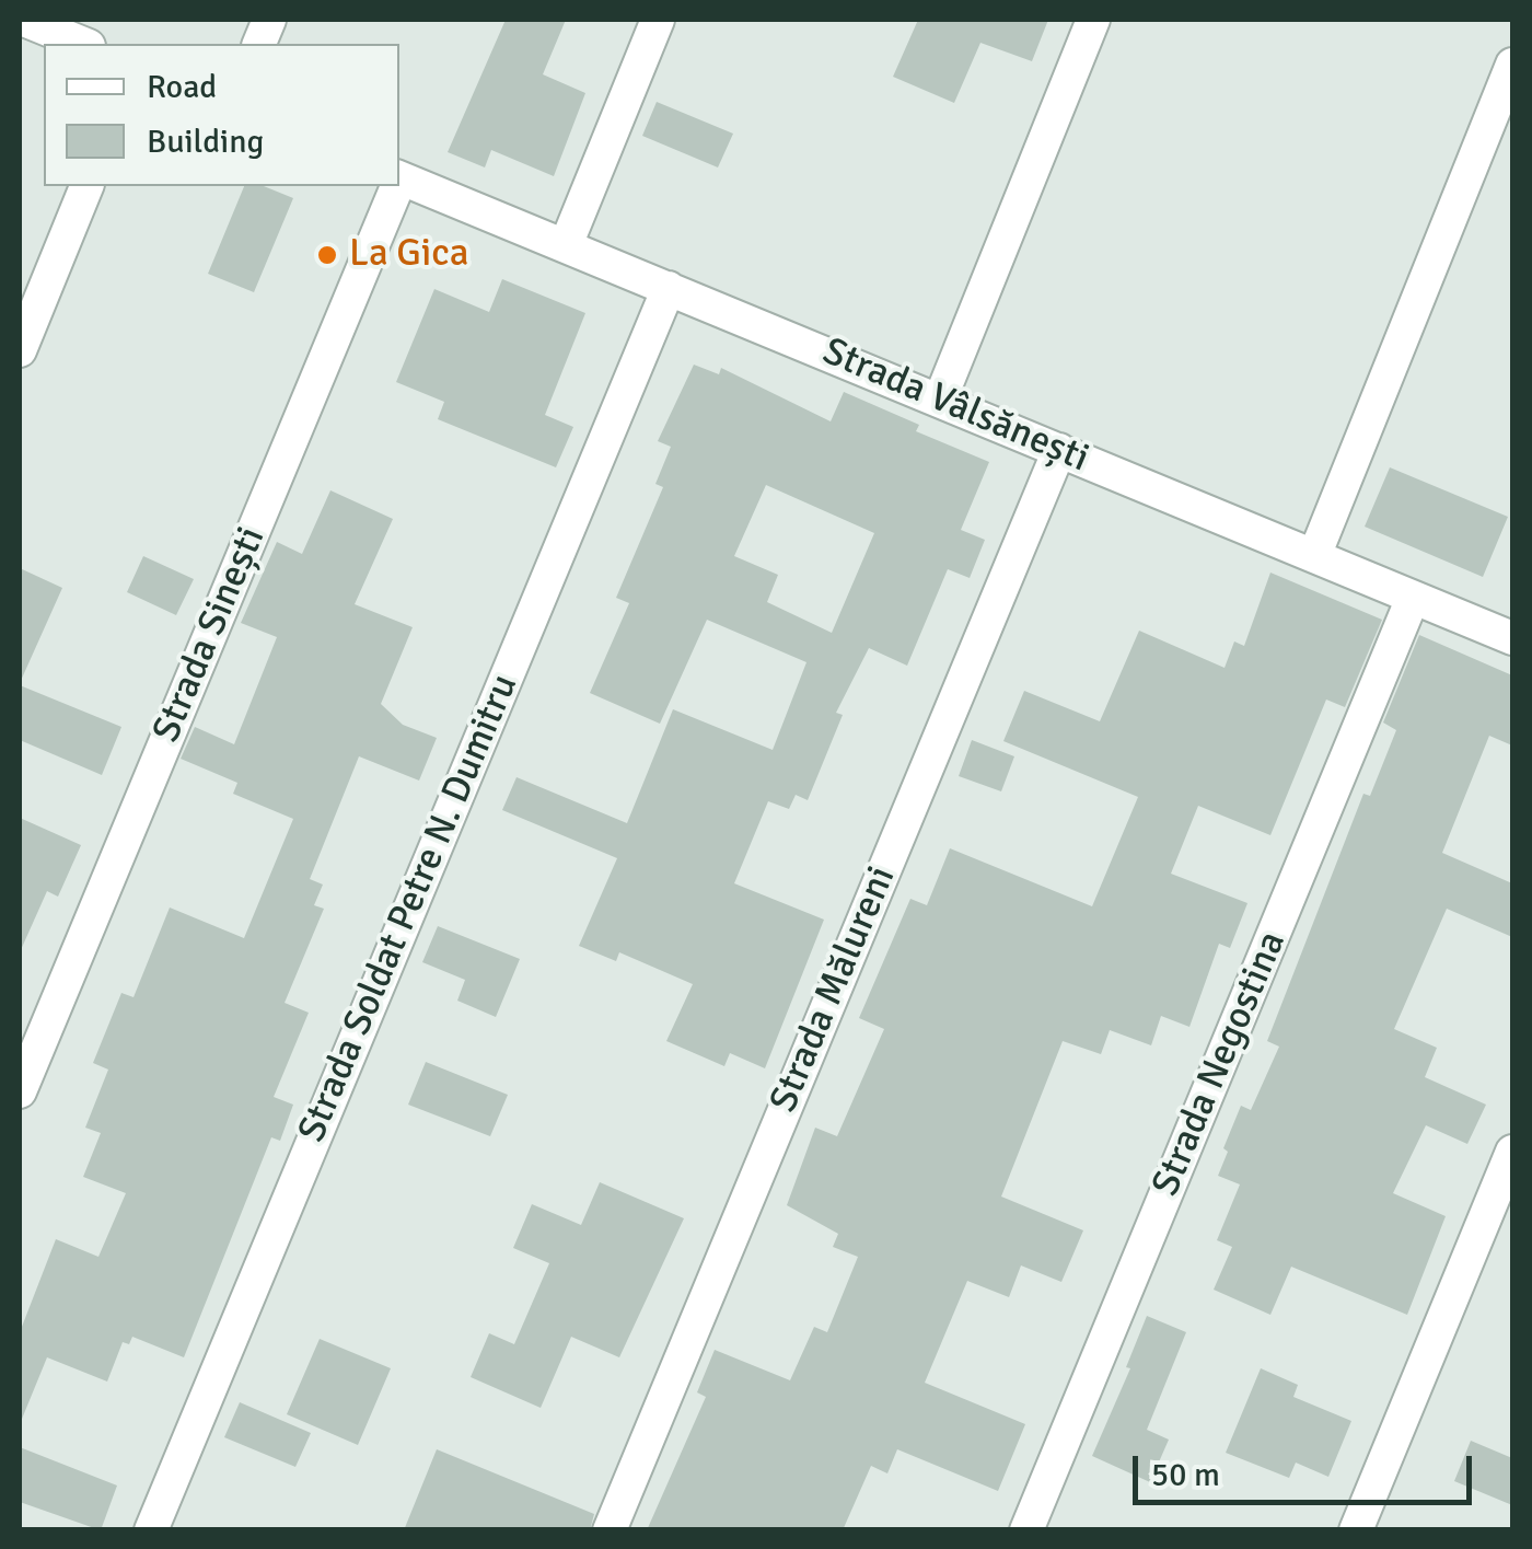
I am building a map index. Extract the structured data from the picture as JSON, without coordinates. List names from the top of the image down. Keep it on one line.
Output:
{"streets":{"street":["Strada Vâlsănești","Strada Sinești","Strada Soldat Petre N. Dumitru","Strada Mălureni","Strada Negostina"]},"crossings":[["Strada Vâlsănești","Strada Soldat Petre N. Dumitru"],["Strada Vâlsănești","Strada Mălureni"],["Strada Vâlsănești","Strada Negostina"]],"places":["La Gica"],"legend":["Road","Building"],"scale_bar":"50 m"}
